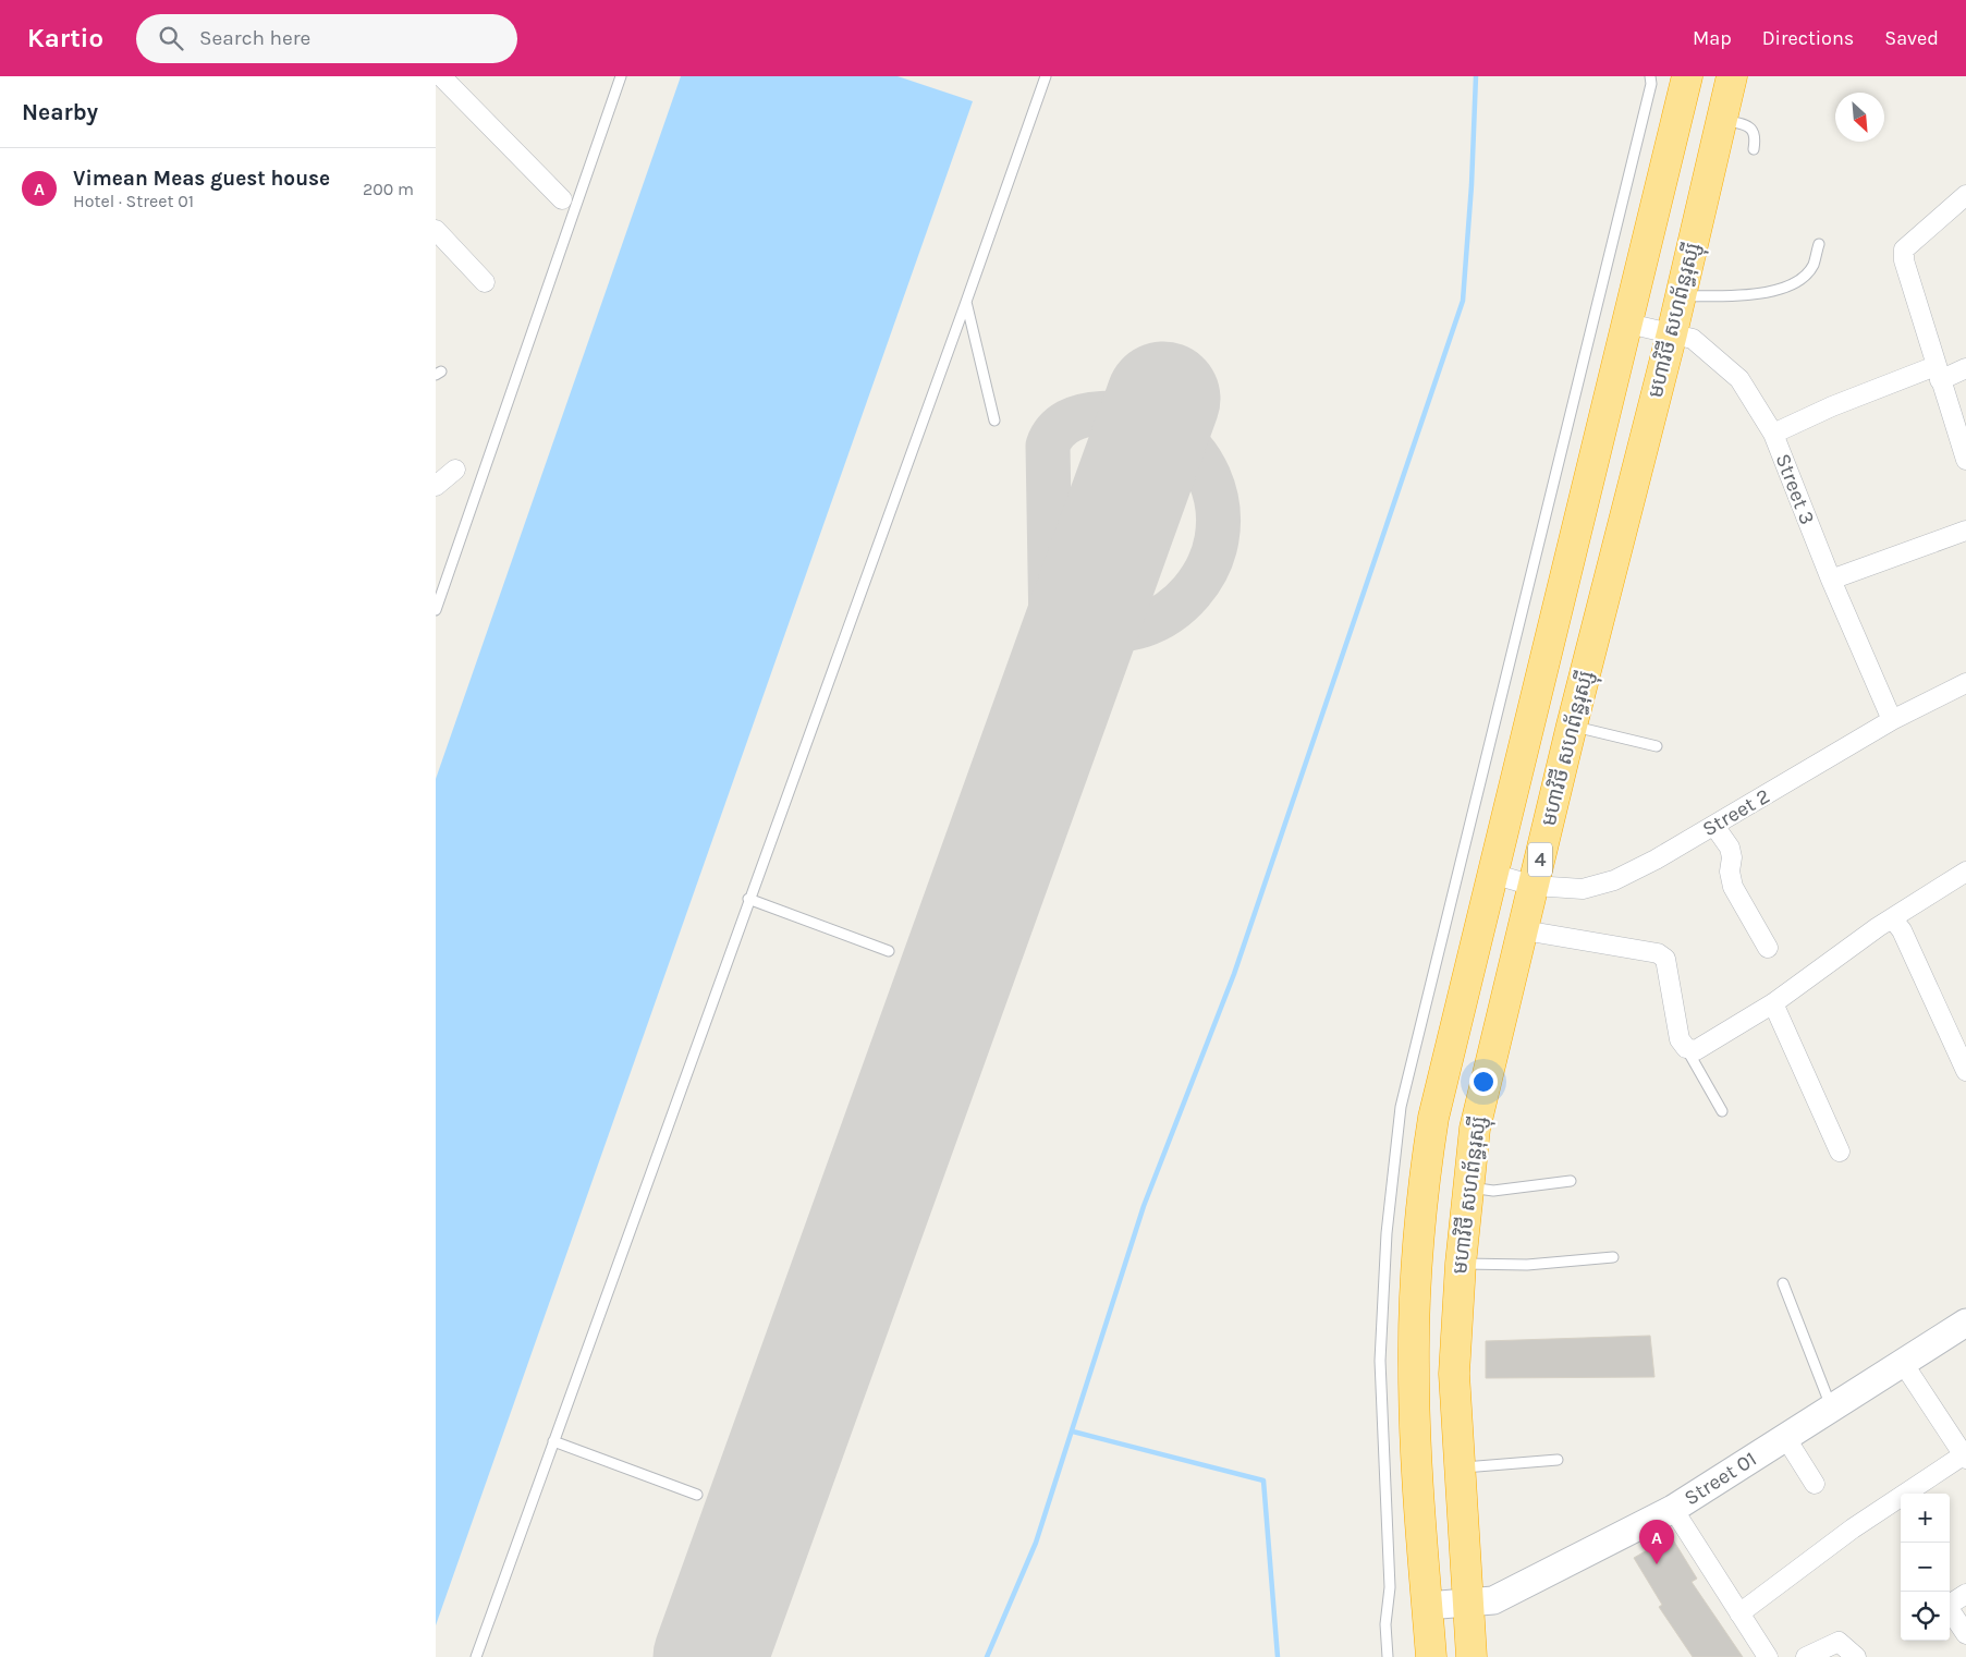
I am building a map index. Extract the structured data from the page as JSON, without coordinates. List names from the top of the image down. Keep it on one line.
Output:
{"streets":{"highway":["មហាវិថី សហព័ន្ធរុស្ស៊ី","4"],"street":["Street 3","Street 2","Street 01"]},"crossings":[["មហាវិថី សហព័ន្ធរុស្ស៊ី","Street 3"],["មហាវិថី សហព័ន្ធរុស្ស៊ី","Street 2"],["មហាវិថី សហព័ន្ធរុស្ស៊ី","Street 01"],["Street 3","Street 2"]],"north":"bottom right","page":{"header":"Kartio","search":"Search here","nav":["Map","Directions","Saved"],"heading":"Nearby","list":[{"mark":"A","name":"Vimean Meas guest house","note":"Hotel · Street 01","value":"200 m"}],"map_buttons":["+","−"],"pins":"A"}}
